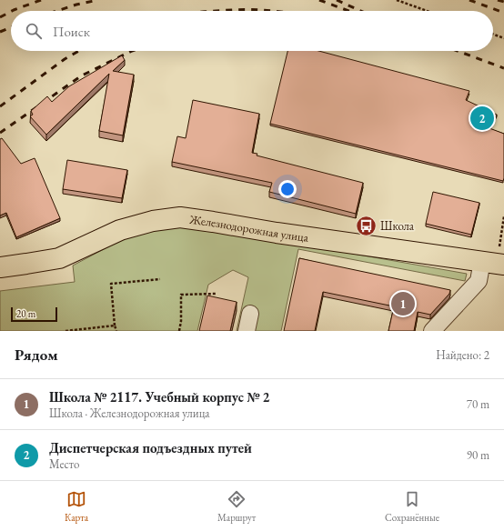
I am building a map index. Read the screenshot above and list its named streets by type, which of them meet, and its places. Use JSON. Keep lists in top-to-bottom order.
{
  "streets": {
    "main road": ["Железнодорожная улица"]
  },
  "places": {
    "bus stop": ["Школа"]
  },
  "scale_bar": "20 m",
  "page": {
    "search": "Поиск",
    "pins": ["2", "1"],
    "scale": "20 m",
    "heading": ["Рядом", "Найдено: 2"],
    "list": [
      {
        "mark": "1",
        "name": "Школа № 2117. Учебный корпус № 2",
        "note": "Школа · Железнодорожная улица",
        "value": "70 m"
      },
      {
        "mark": "2",
        "name": "Диспетчерская подъездных путей",
        "note": "Место",
        "value": "90 m"
      }
    ],
    "nav": ["Карта", "Маршрут", "Сохранённые"]
  }
}
